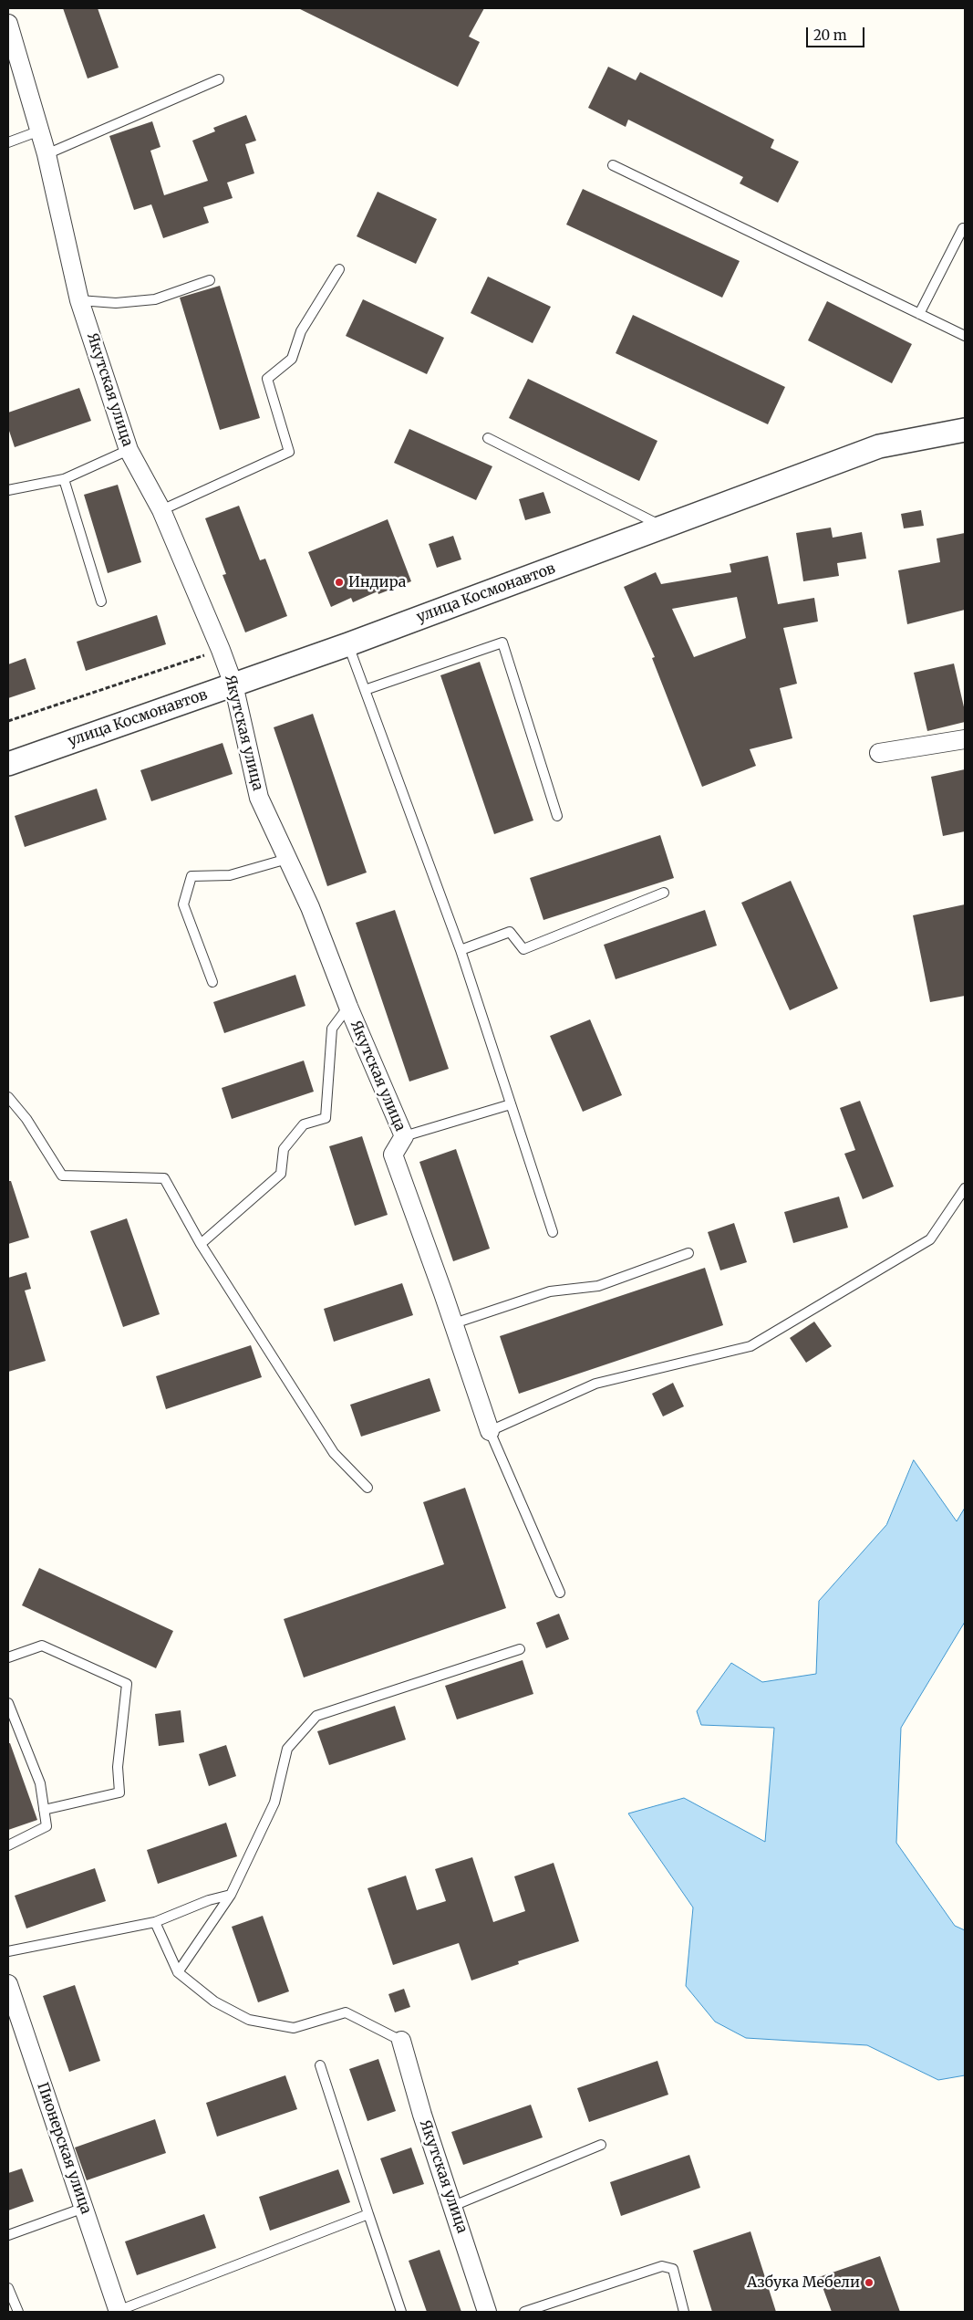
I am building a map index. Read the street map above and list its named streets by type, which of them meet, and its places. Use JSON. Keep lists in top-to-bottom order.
{
  "streets": {
    "street": ["Якутская улица", "улица Космонавтов", "Пионерская улица"]
  },
  "crossings": [
    ["Якутская улица", "улица Космонавтов"]
  ],
  "places": ["Индира", "Азбука Мебели"],
  "scale_bar": "20 m"
}
